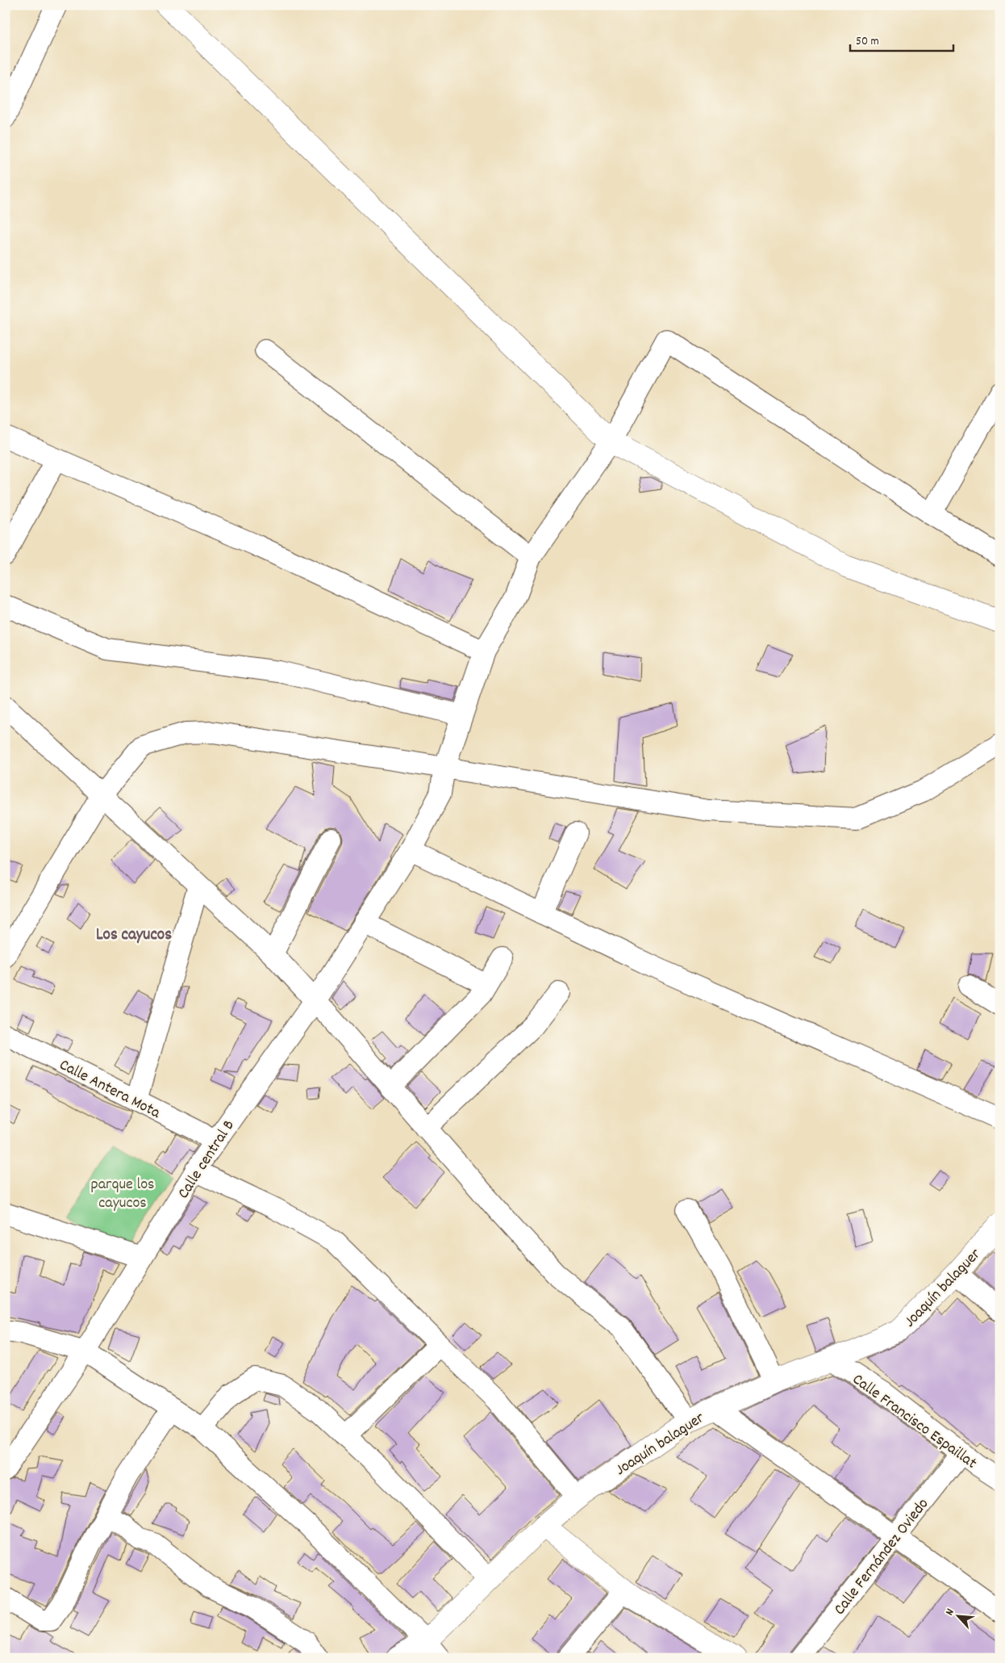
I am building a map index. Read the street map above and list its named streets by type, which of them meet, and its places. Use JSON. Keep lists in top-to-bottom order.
{
  "streets": {
    "main road": ["Joaquín balaguer"],
    "street": [
      "Calle Antera Mota",
      "Calle central B",
      "Calle Francisco Espaillat",
      "Calle Fernández Oviedo"
    ]
  },
  "crossings": [
    ["Calle Antera Mota", "Calle central B"],
    ["Joaquín balaguer", "Calle Francisco Espaillat"],
    ["Calle Francisco Espaillat", "Calle Fernández Oviedo"]
  ],
  "districts": ["Los cayucos"],
  "parks": ["parque los cayucos"],
  "scale_bar": "50 m",
  "north": "top left"
}
